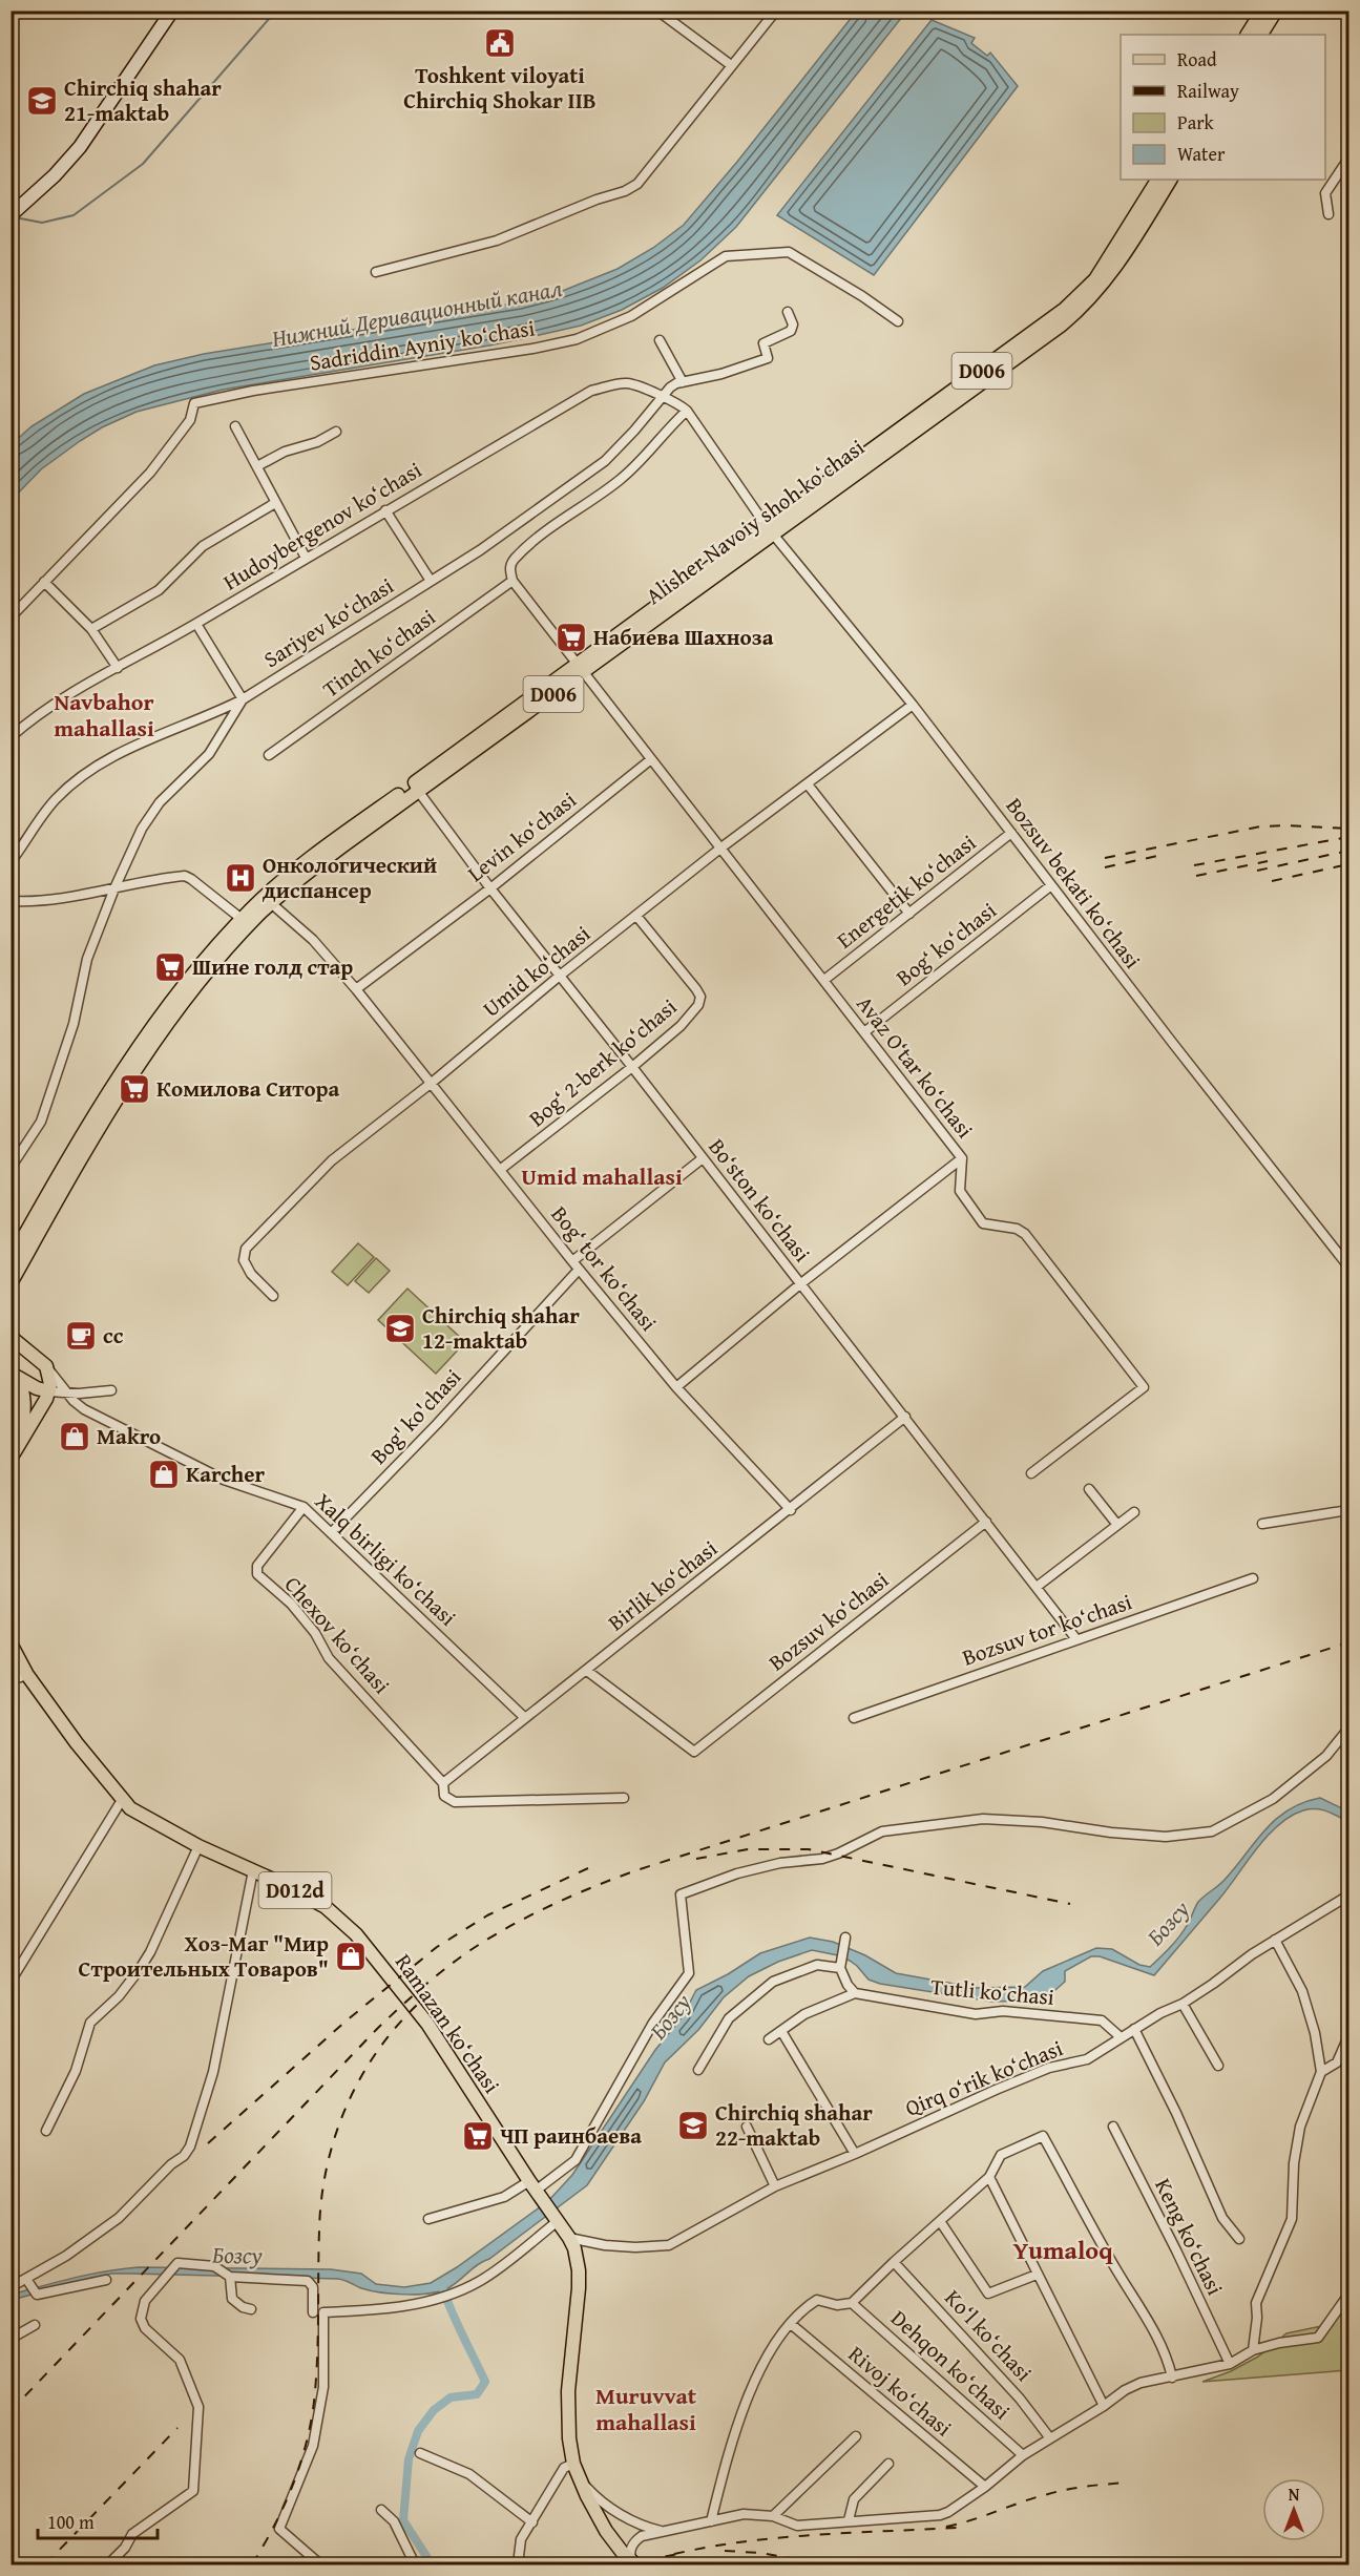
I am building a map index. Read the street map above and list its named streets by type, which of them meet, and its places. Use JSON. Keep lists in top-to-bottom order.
{
  "streets": {
    "main road": [
      "D006",
      "Alisher Navoiy shoh koʻchasi",
      "D012d",
      "Ramazan ko‘chasi"
    ],
    "street": [
      "Sadriddin Ayniy ko‘chasi",
      "Hudoybergenov ko‘chasi",
      "Sariyev ko‘chasi",
      "Tinch ko‘chasi",
      "Levin ko‘chasi",
      "Bozsuv bekati ko‘chasi",
      "Energetik ko‘chasi",
      "Bog‘ ko‘chasi",
      "Umid ko‘chasi",
      "Bog‘ 2-berk ko‘chasi",
      "Avaz O‘tar ko‘chasi",
      "Bo‘ston ko‘chasi",
      "Bog‘ tor ko‘chasi",
      "Bog' ko'chasi",
      "Xalq birligi ko‘chasi",
      "Birlik ko‘chasi",
      "Bozsuv ko‘chasi",
      "Bozsuv tor ko‘chasi",
      "Chexov ko‘chasi",
      "Tutli ko‘chasi",
      "Qirq o‘rik ko‘chasi",
      "Keng ko‘chasi",
      "Ko‘l ko‘chasi",
      "Dehqon ko‘chasi",
      "Rivoj ko‘chasi"
    ]
  },
  "crossings": [
    ["Alisher Navoiy shoh koʻchasi", "Bozsuv bekati ko‘chasi"],
    ["Alisher Navoiy shoh koʻchasi", "Avaz O‘tar ko‘chasi"],
    ["Alisher Navoiy shoh koʻchasi", "Bo‘ston ko‘chasi"],
    ["Alisher Navoiy shoh koʻchasi", "Bog‘ tor ko‘chasi"],
    ["Hudoybergenov ko‘chasi", "Sariyev ko‘chasi"],
    ["Levin ko‘chasi", "Avaz O‘tar ko‘chasi"],
    ["Levin ko‘chasi", "Bo‘ston ko‘chasi"],
    ["Levin ko‘chasi", "Bog‘ tor ko‘chasi"],
    ["Bozsuv bekati ko‘chasi", "Energetik ko‘chasi"],
    ["Bozsuv bekati ko‘chasi", "Bog‘ ko‘chasi"],
    ["Bozsuv bekati ko‘chasi", "Umid ko‘chasi"],
    ["Energetik ko‘chasi", "Avaz O‘tar ko‘chasi"],
    ["Bog‘ ko‘chasi", "Avaz O‘tar ko‘chasi"],
    ["Umid ko‘chasi", "Bog‘ 2-berk ko‘chasi"],
    ["Umid ko‘chasi", "Avaz O‘tar ko‘chasi"],
    ["Umid ko‘chasi", "Bo‘ston ko‘chasi"],
    ["Umid ko‘chasi", "Bog‘ tor ko‘chasi"],
    ["Bog‘ 2-berk ko‘chasi", "Bo‘ston ko‘chasi"],
    ["Bog‘ 2-berk ko‘chasi", "Bog‘ tor ko‘chasi"],
    ["Bo‘ston ko‘chasi", "Birlik ko‘chasi"],
    ["Bo‘ston ko‘chasi", "Bozsuv ko‘chasi"],
    ["Bo‘ston ko‘chasi", "Bozsuv tor ko‘chasi"],
    ["Bog‘ tor ko‘chasi", "Bog' ko'chasi"],
    ["Bog‘ tor ko‘chasi", "Birlik ko‘chasi"],
    ["Bog' ko'chasi", "Xalq birligi ko‘chasi"],
    ["Xalq birligi ko‘chasi", "Birlik ko‘chasi"],
    ["Xalq birligi ko‘chasi", "Chexov ko‘chasi"],
    ["Birlik ko‘chasi", "Bozsuv ko‘chasi"],
    ["Birlik ko‘chasi", "Chexov ko‘chasi"],
    ["Tutli ko‘chasi", "Qirq o‘rik ko‘chasi"],
    ["Ramazan ko‘chasi", "Qirq o‘rik ko‘chasi"]
  ],
  "districts": [
    "Navbahor mahallasi",
    "Umid mahallasi",
    "Yumaloq",
    "Muruvvat mahallasi"
  ],
  "water": ["Нижний Деривационный канал", "Бозсу"],
  "places": {
    "public building": ["Toshkent viloyati Chirchiq Shokar IIB"],
    "school or university": ["Chirchiq shahar 21-maktab", "Chirchiq shahar 12-maktab", "Chirchiq shahar 22-maktab"],
    "supermarket": [
      "Набиева Шахноза",
      "Шине голд стар",
      "Комилова Ситора",
      "ЧП раинбаева"
    ],
    "hospital": ["Онкологический диспансер"],
    "cafe": ["cc"],
    "shop": ["Makro", "Karcher", "Хоз-Маг \"Мир Строительных Товаров\""]
  },
  "legend": [
    "Road",
    "Railway",
    "Park",
    "Water"
  ],
  "scale_bar": "100 m",
  "north": "top"
}
